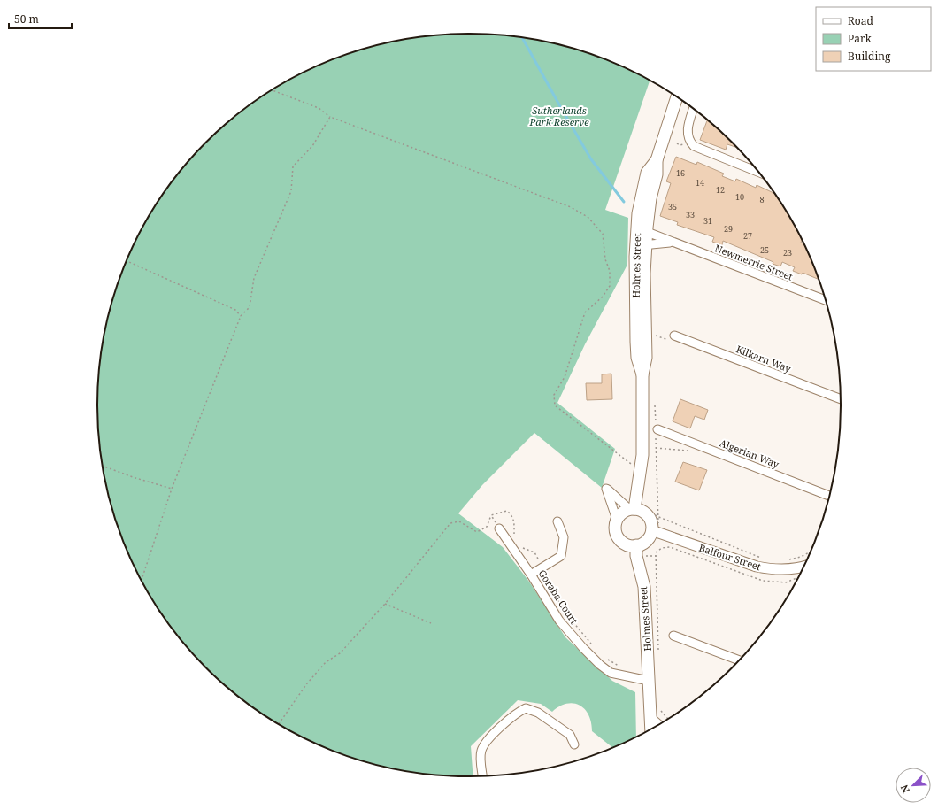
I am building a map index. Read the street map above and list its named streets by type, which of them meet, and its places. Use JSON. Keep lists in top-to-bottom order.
{
  "streets": {
    "main road": ["Holmes Street"],
    "street": [
      "Newmerrie Street",
      "Kilkarn Way",
      "Algerian Way",
      "Balfour Street",
      "Goraba Court"
    ]
  },
  "crossings": [
    ["Newmerrie Street", "Holmes Street"],
    ["Holmes Street", "Balfour Street"],
    ["Holmes Street", "Goraba Court"]
  ],
  "parks": ["Sutherlands Park Reserve"],
  "house_numbers": [
    "16",
    "14",
    "12",
    "10",
    "8",
    "35",
    "33",
    "31",
    "29",
    "27",
    "25",
    "23"
  ],
  "legend": ["Road", "Park", "Building"],
  "scale_bar": "50 m",
  "north": "bottom left"
}
